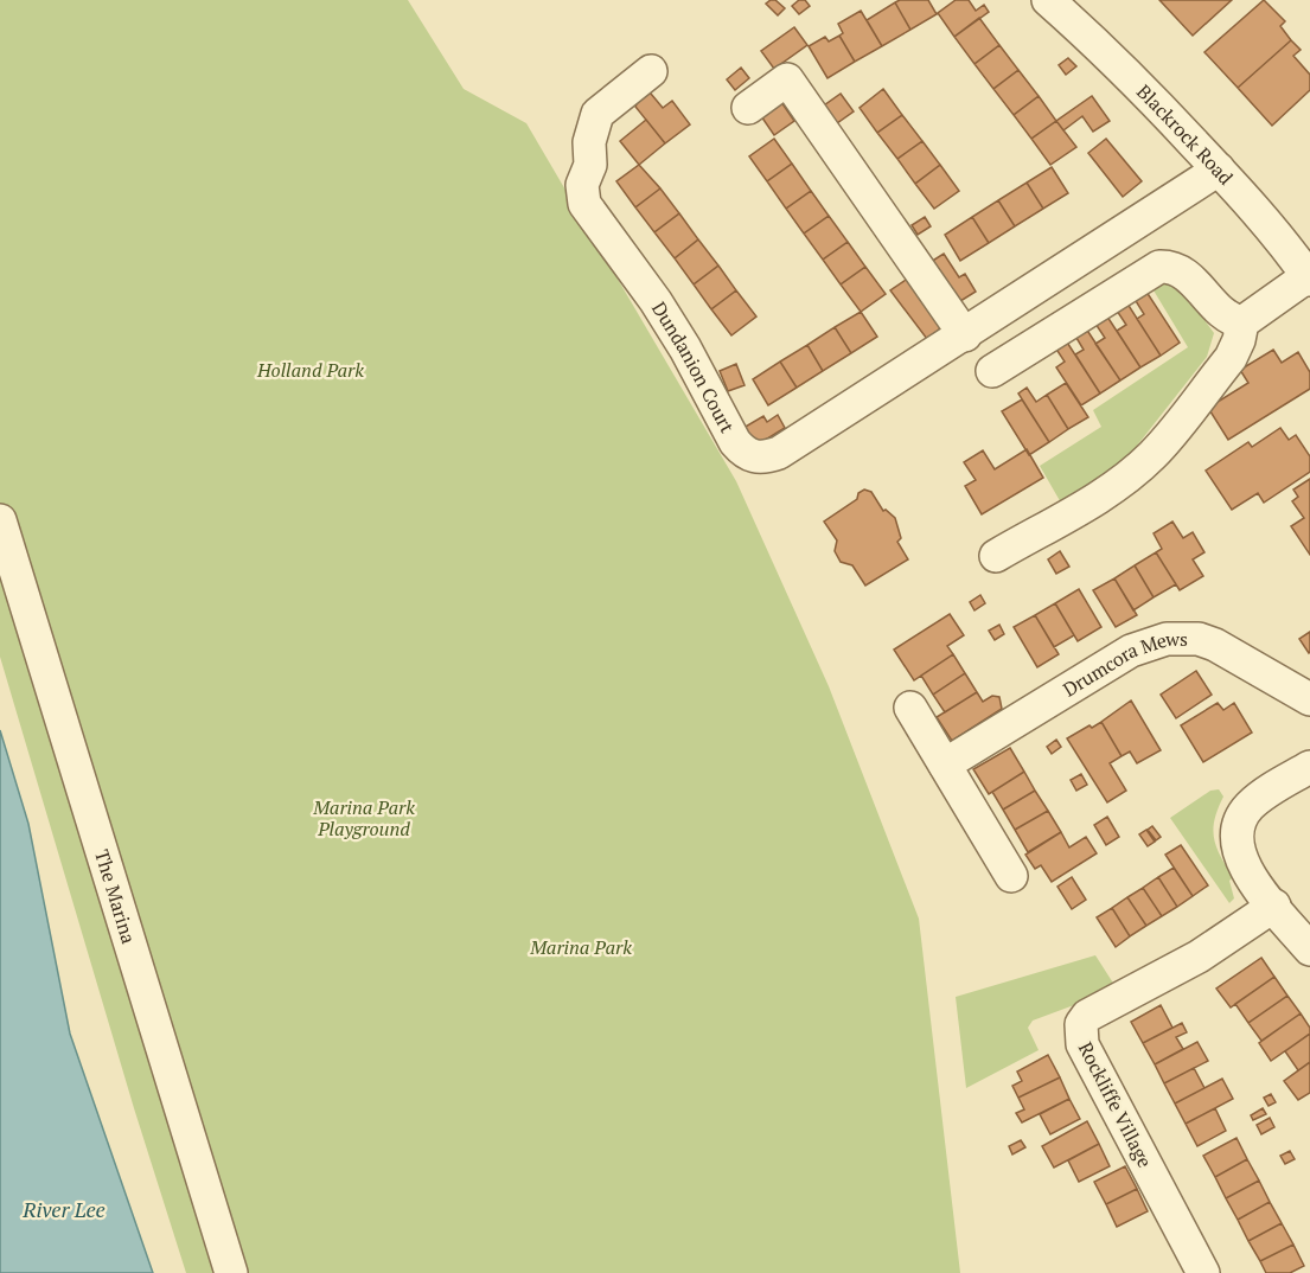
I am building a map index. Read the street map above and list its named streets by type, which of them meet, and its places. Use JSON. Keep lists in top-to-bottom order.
{
  "streets": {
    "street": [
      "Blackrock Road",
      "Dundanion Court",
      "Drumcora Mews",
      "The Marina",
      "Rockliffe Village"
    ]
  },
  "crossings": [
    ["Blackrock Road", "Dundanion Court"]
  ],
  "water": ["River Lee"],
  "parks": ["Holland Park", "Marina Park Playground", "Marina Park"]
}
